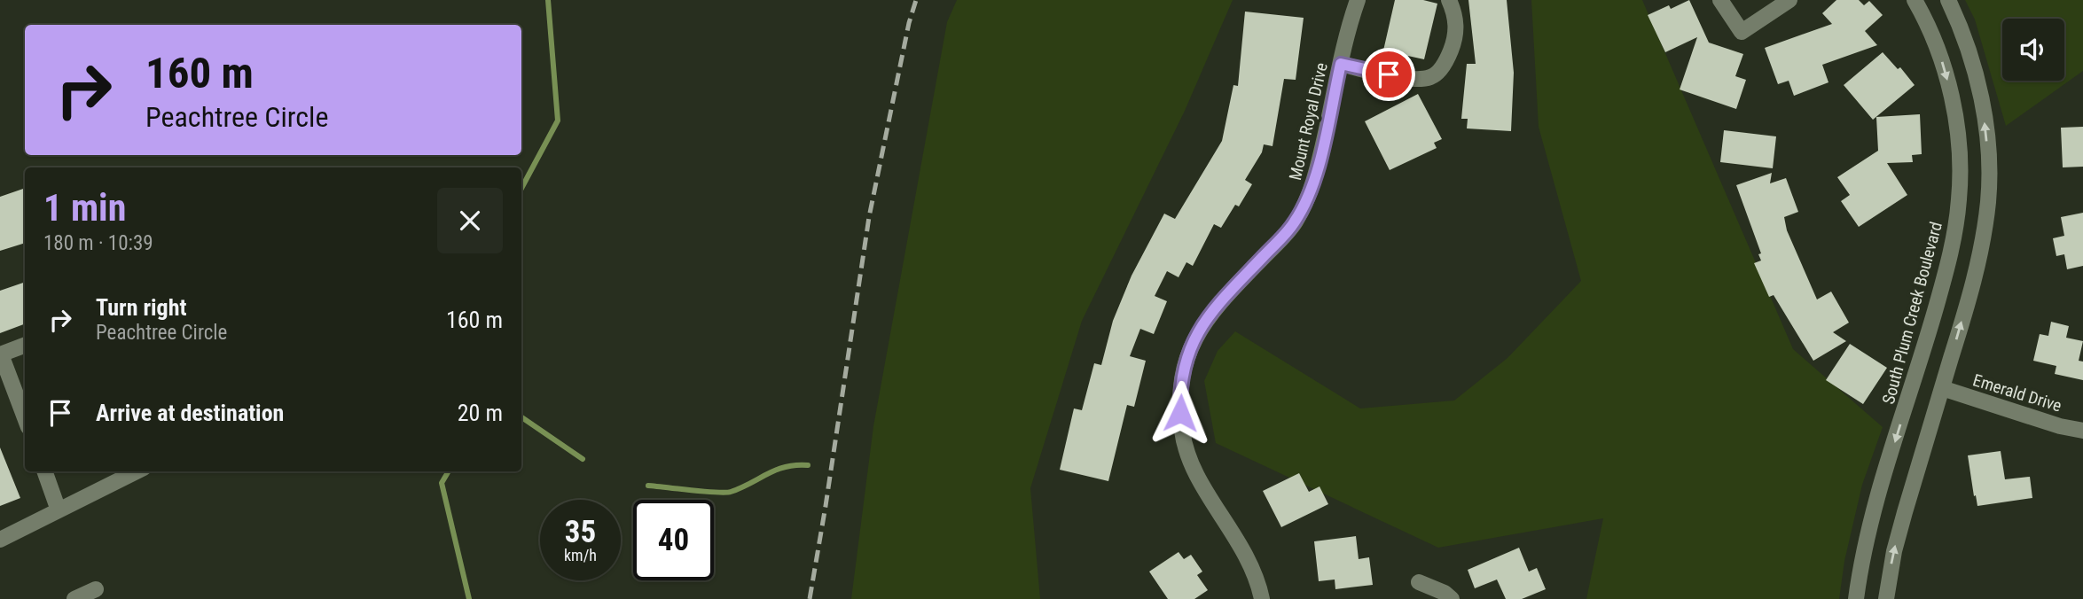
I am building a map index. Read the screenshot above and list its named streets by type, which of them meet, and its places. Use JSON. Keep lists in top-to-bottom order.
{
  "streets": {
    "street": ["Mount Royal Drive", "South Plum Creek Boulevard", "Emerald Drive"]
  },
  "page": {
    "turn": ["160 m", "Peachtree Circle"],
    "heading": ["1 min", "180 m · 10:39"],
    "list": [
      {
        "name": "Turn right",
        "note": "Peachtree Circle",
        "value": "160 m"
      },
      {
        "name": "Arrive at destination",
        "value": "20 m"
      }
    ],
    "speed": "35 km/h",
    "limit": "40"
  }
}
